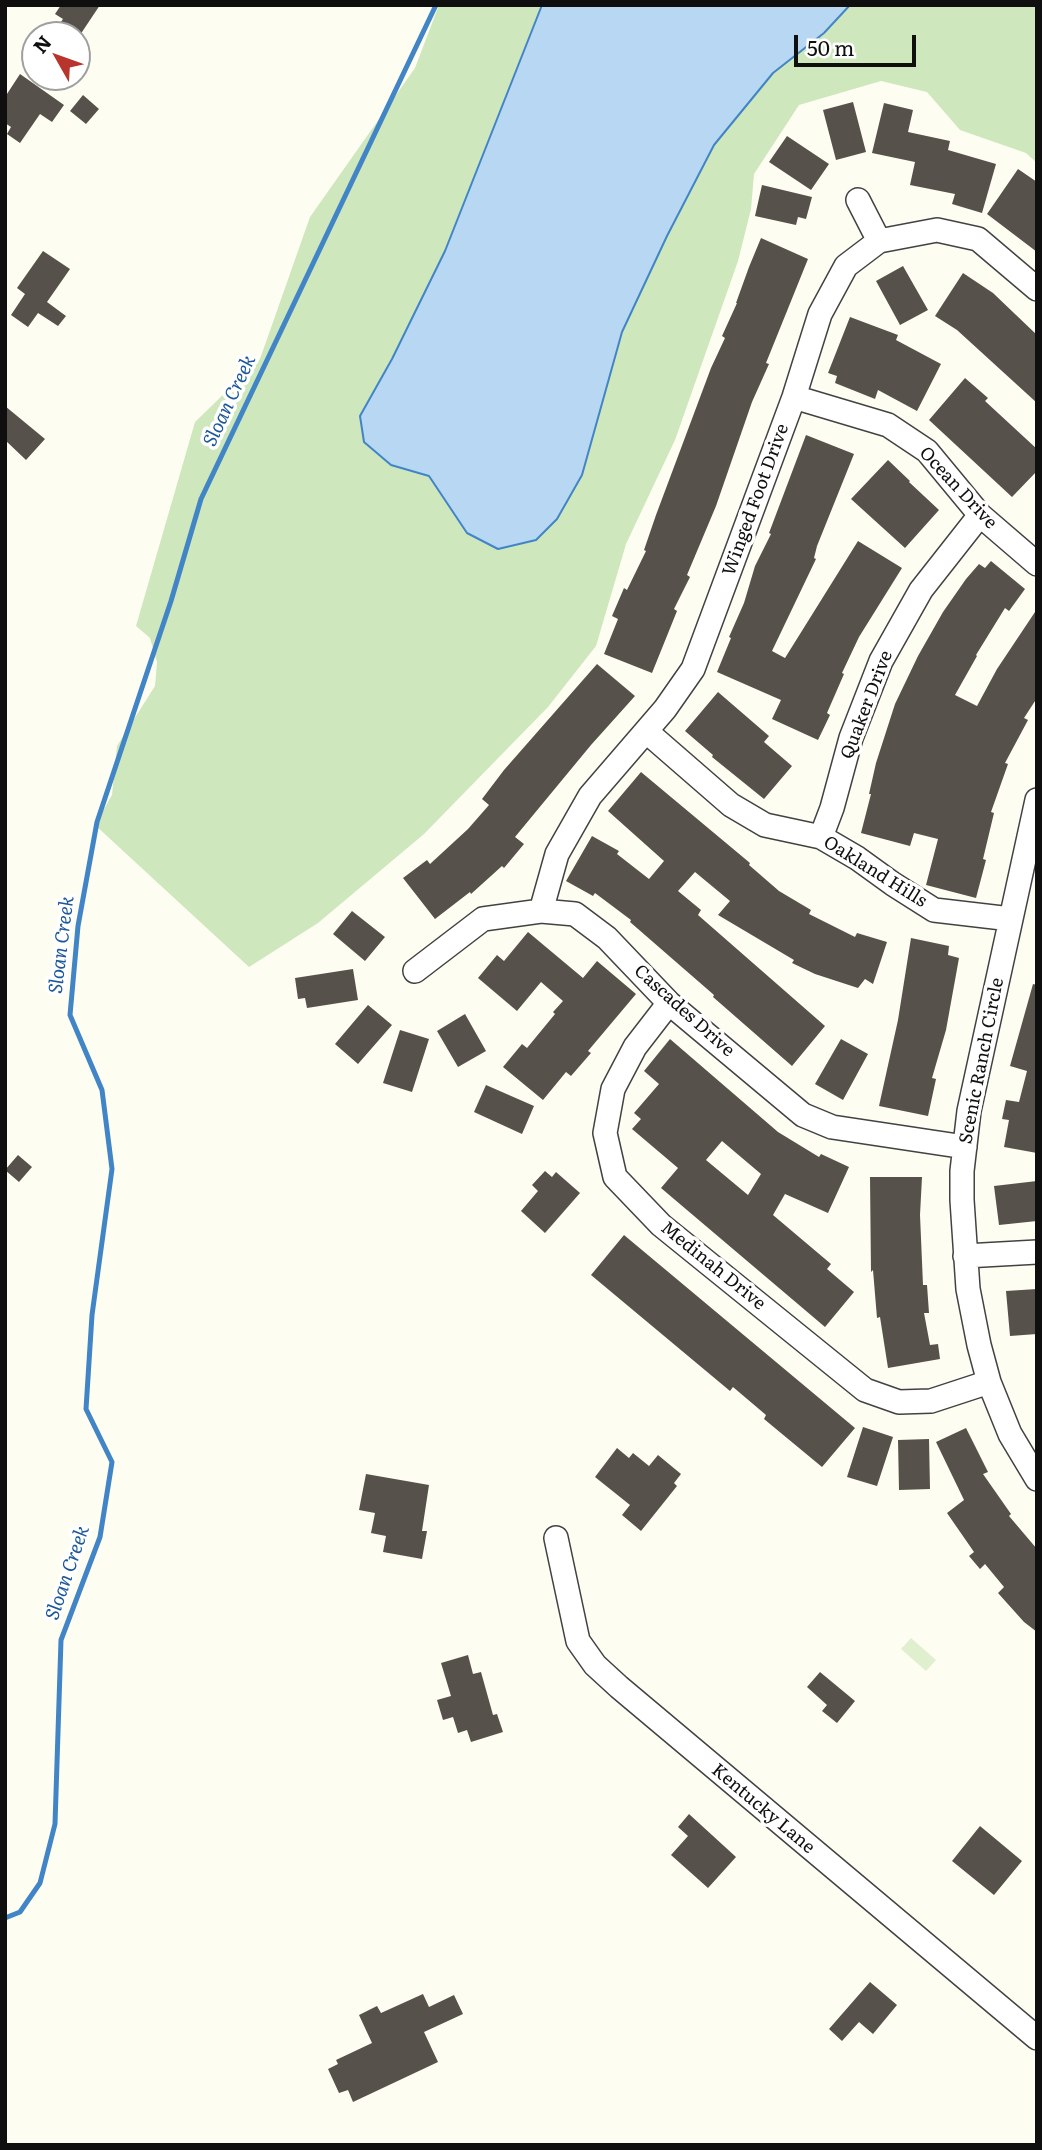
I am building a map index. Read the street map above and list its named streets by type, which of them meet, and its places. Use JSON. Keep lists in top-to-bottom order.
{
  "streets": {
    "street": [
      "Ocean Drive",
      "Winged Foot Drive",
      "Quaker Drive",
      "Oakland Hills",
      "Cascades Drive",
      "Scenic Ranch Circle",
      "Medinah Drive",
      "Kentucky Lane"
    ]
  },
  "crossings": [
    ["Ocean Drive", "Winged Foot Drive"],
    ["Ocean Drive", "Quaker Drive"],
    ["Winged Foot Drive", "Oakland Hills"],
    ["Winged Foot Drive", "Cascades Drive"],
    ["Quaker Drive", "Oakland Hills"],
    ["Oakland Hills", "Scenic Ranch Circle"],
    ["Cascades Drive", "Scenic Ranch Circle"],
    ["Cascades Drive", "Medinah Drive"],
    ["Scenic Ranch Circle", "Medinah Drive"]
  ],
  "water": ["Sloan Creek"],
  "scale_bar": "50 m",
  "north": "top left"
}
